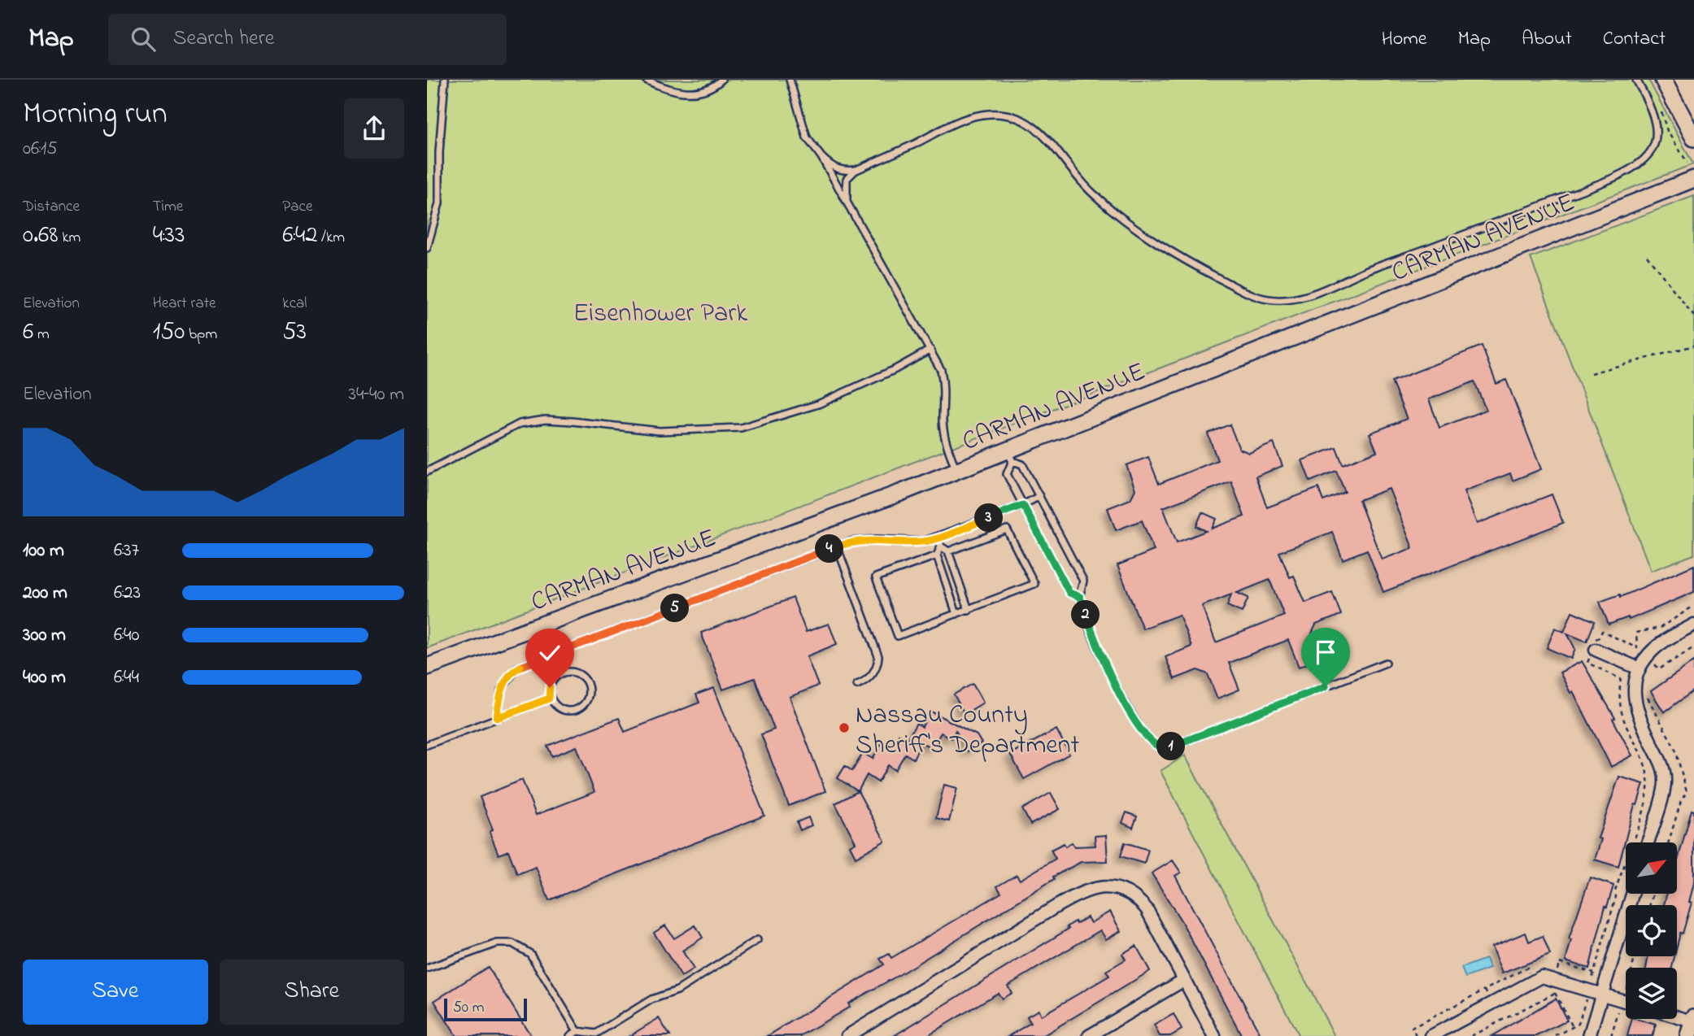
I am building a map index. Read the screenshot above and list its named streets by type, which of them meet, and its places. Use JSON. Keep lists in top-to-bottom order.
{
  "streets": {
    "main road": ["CARMAN AVENUE"]
  },
  "parks": ["Eisenhower Park"],
  "places": ["Nassau County Sheriff's Department"],
  "scale_bar": "50 m",
  "north": "top right",
  "page": {
    "header": "Map",
    "search": "Search here",
    "nav": [
      "Home",
      "Map",
      "About",
      "Contact"
    ],
    "heading": ["Morning run", "06:15"],
    "stats": [
      ["Distance", "0.68 km"],
      ["Time", "4:33"],
      ["Pace", "6:42 /km"],
      ["Elevation", "6 m"],
      ["Heart rate", "150 bpm"],
      ["kcal", "53"]
    ],
    "chart": ["Elevation", "34–40 m"],
    "pins": [
      "3",
      "4",
      "5",
      "2",
      "1"
    ],
    "list": [
      {
        "name": "100 m",
        "note": "6:37"
      },
      {
        "name": "200 m",
        "note": "6:23"
      },
      {
        "name": "300 m",
        "note": "6:40"
      },
      {
        "name": "400 m",
        "note": "6:44"
      }
    ],
    "buttons": ["Save", "Share"],
    "scale": "50 m"
  }
}
